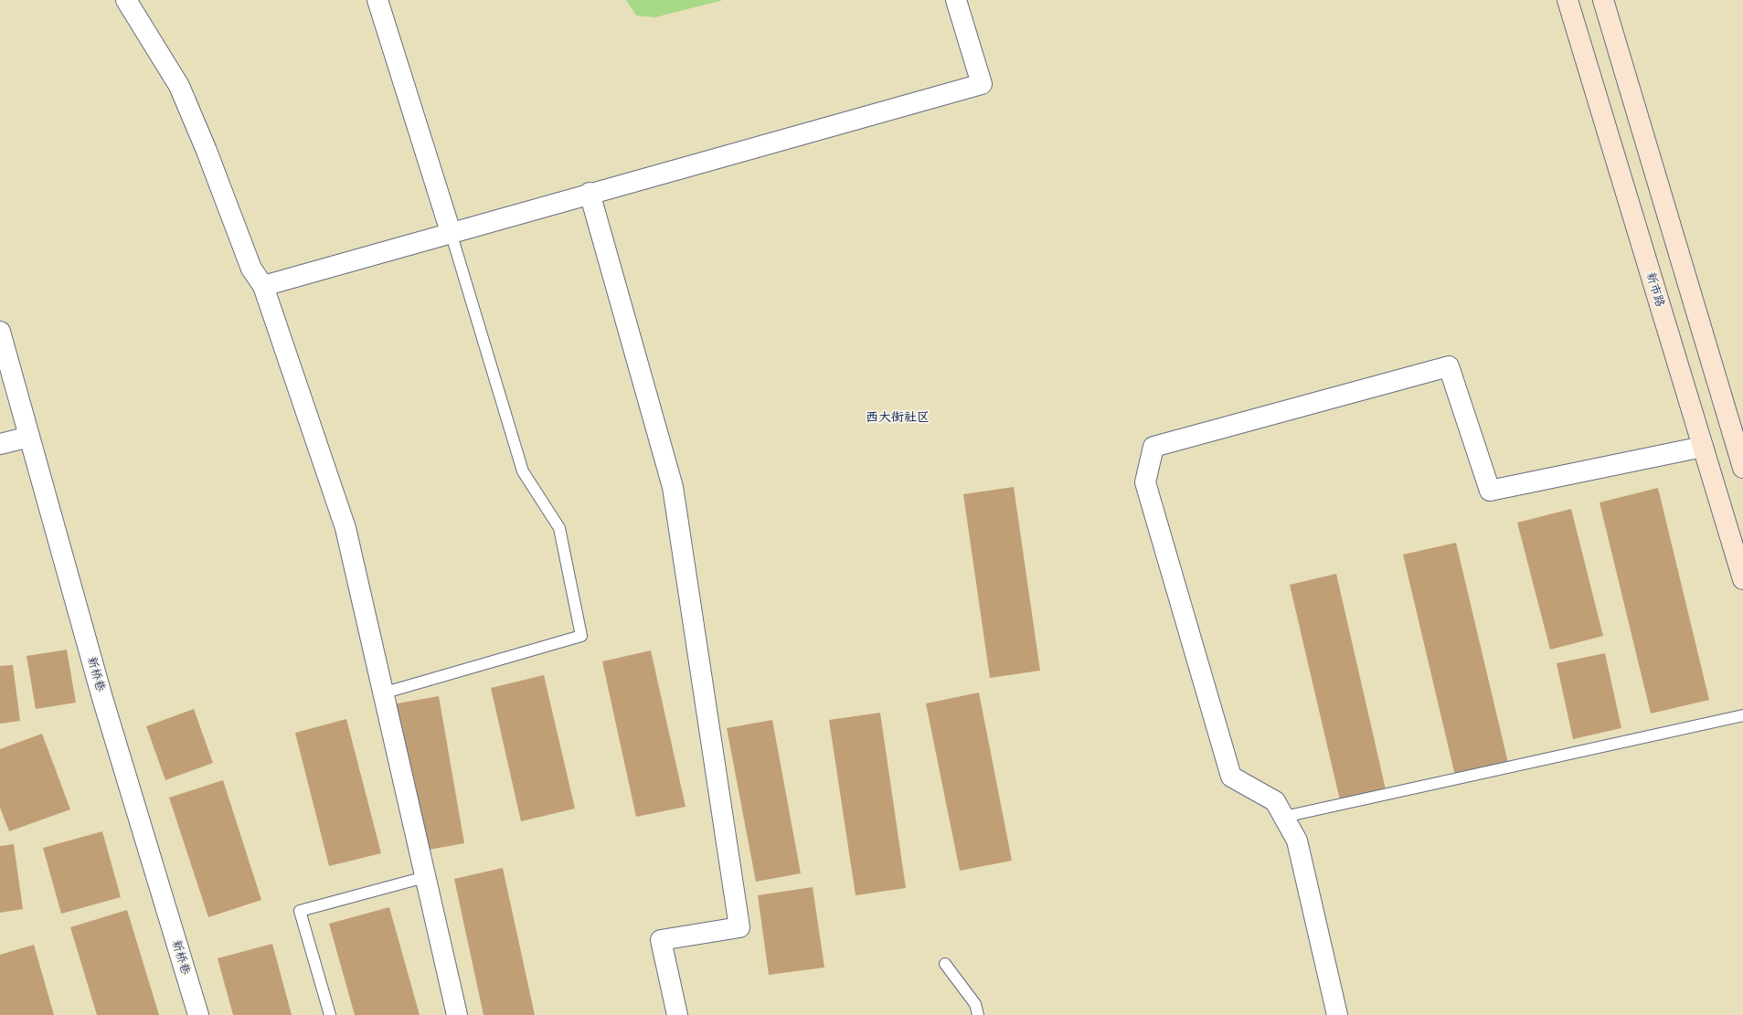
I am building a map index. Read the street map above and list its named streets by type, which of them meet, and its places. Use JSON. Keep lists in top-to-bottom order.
{
  "streets": {
    "main road": ["新市路"],
    "street": ["新桥巷"]
  },
  "districts": ["西大街社区"]
}
